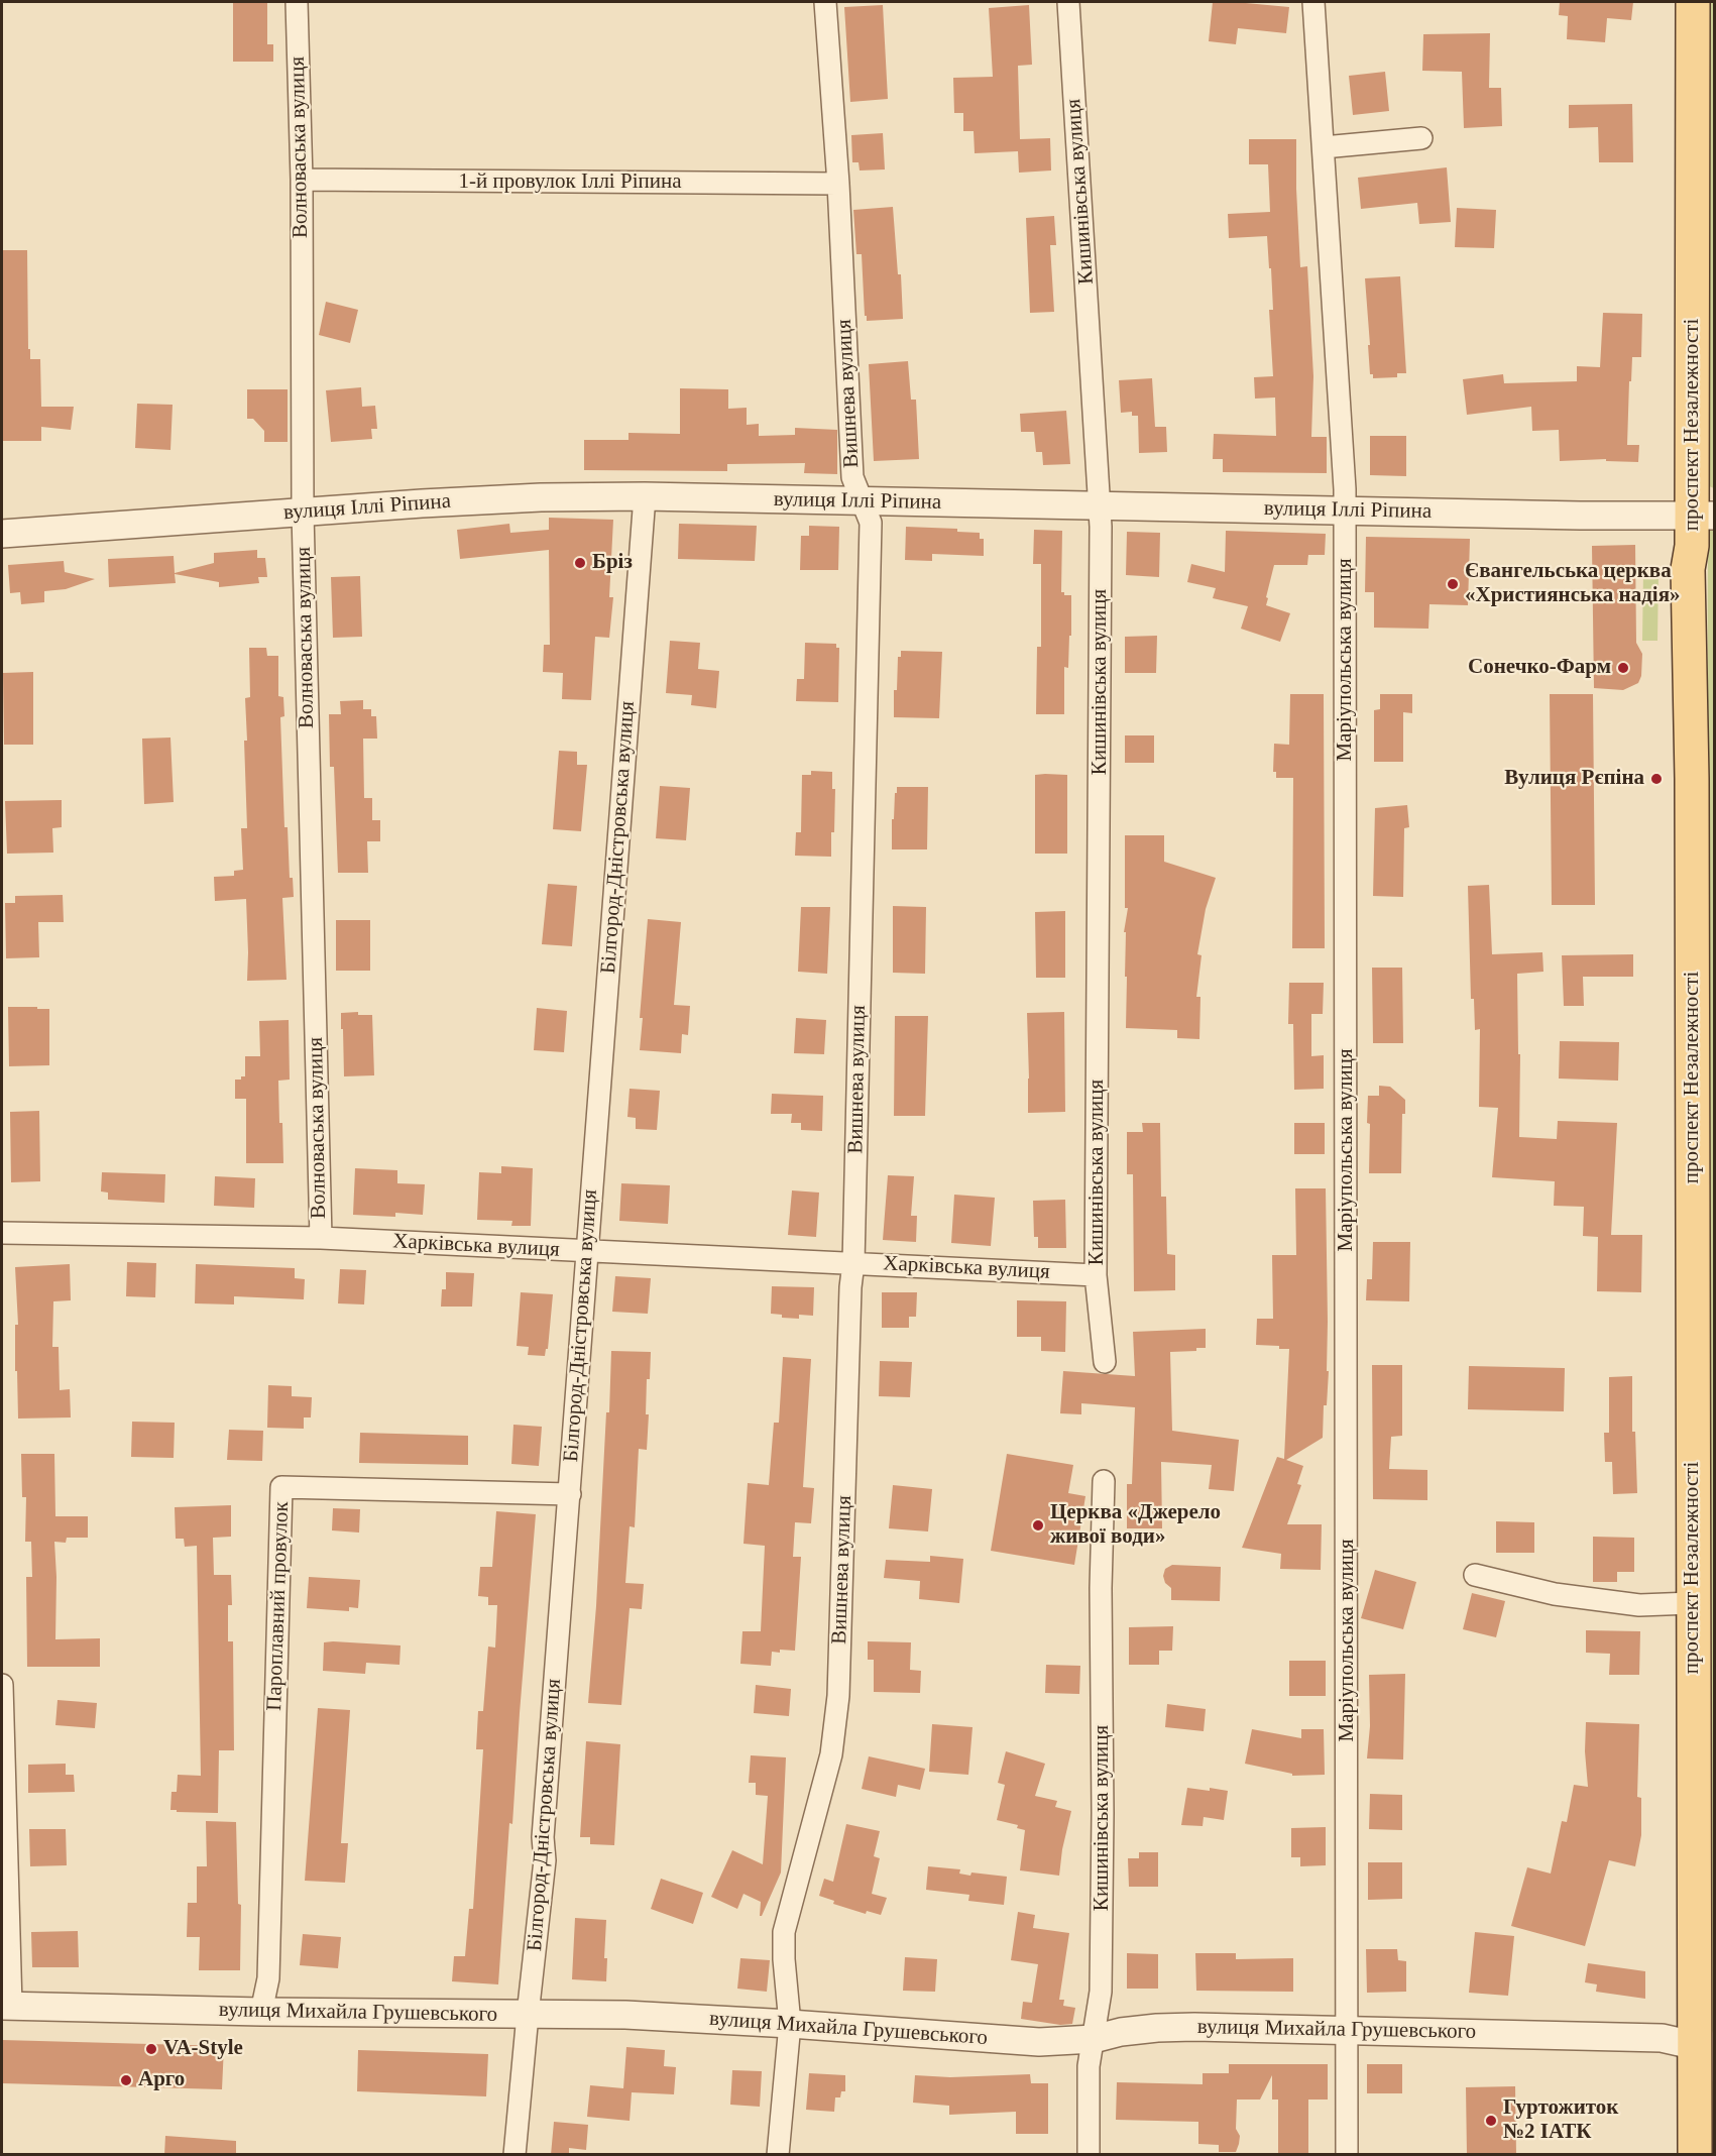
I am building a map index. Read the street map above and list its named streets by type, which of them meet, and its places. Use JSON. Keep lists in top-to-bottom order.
{
  "streets": {
    "main road": ["проспект Незалежності"],
    "street": [
      "Волноваська вулиця",
      "1-й провулок Іллі Ріпина",
      "Кишинівська вулиця",
      "Вишнева вулиця",
      "вулиця Іллі Ріпина",
      "Маріупольська вулиця",
      "Білгород-Дністровська вулиця",
      "Харківська вулиця",
      "Пароплавний провулок",
      "вулиця Михайла Грушевського"
    ]
  },
  "crossings": [
    ["Волноваська вулиця", "1-й провулок Іллі Ріпина"],
    ["Волноваська вулиця", "вулиця Іллі Ріпина"],
    ["Волноваська вулиця", "Харківська вулиця"],
    ["1-й провулок Іллі Ріпина", "Вишнева вулиця"],
    ["Кишинівська вулиця", "вулиця Іллі Ріпина"],
    ["Кишинівська вулиця", "Харківська вулиця"],
    ["Кишинівська вулиця", "вулиця Михайла Грушевського"],
    ["Вишнева вулиця", "вулиця Іллі Ріпина"],
    ["Вишнева вулиця", "Харківська вулиця"],
    ["Вишнева вулиця", "вулиця Михайла Грушевського"],
    ["проспект Незалежності", "вулиця Іллі Ріпина"],
    ["проспект Незалежності", "вулиця Михайла Грушевського"],
    ["вулиця Іллі Ріпина", "Маріупольська вулиця"],
    ["вулиця Іллі Ріпина", "Білгород-Дністровська вулиця"],
    ["Маріупольська вулиця", "вулиця Михайла Грушевського"],
    ["Білгород-Дністровська вулиця", "Харківська вулиця"],
    ["Білгород-Дністровська вулиця", "Пароплавний провулок"],
    ["Білгород-Дністровська вулиця", "вулиця Михайла Грушевського"],
    ["Пароплавний провулок", "вулиця Михайла Грушевського"]
  ],
  "places": [
    "Бріз",
    "Євангельська церква «Християнська надія»",
    "Сонечко-Фарм",
    "Вулиця Рєпіна",
    "Церква «Джерело живої води»",
    "VA-Style",
    "Арго",
    "Гуртожиток №2 ІАТК"
  ]
}
